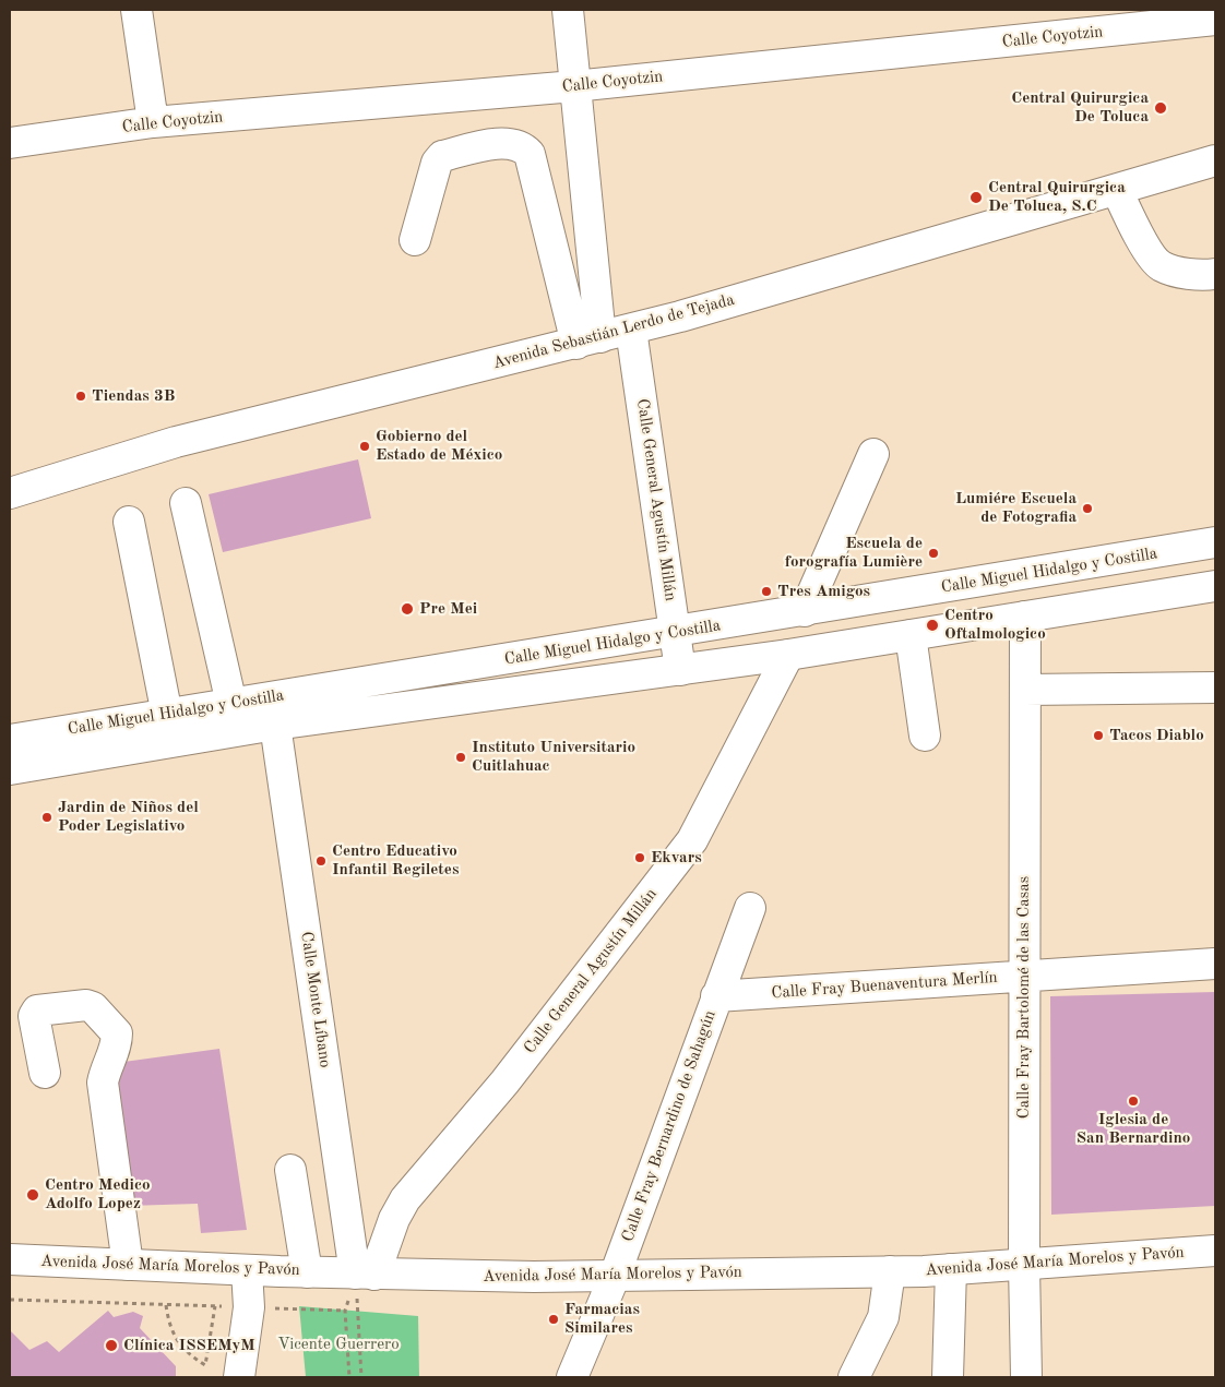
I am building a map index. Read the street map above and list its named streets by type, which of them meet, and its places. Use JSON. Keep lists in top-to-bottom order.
{
  "streets": {
    "street": [
      "Calle Coyotzin",
      "Avenida Sebastián Lerdo de Tejada",
      "Calle General Agustín Millán",
      "Calle Miguel Hidalgo y Costilla",
      "Calle Fray Buenaventura Merlín",
      "Calle Fray Bartolomé de las Casas",
      "Calle Monte Líbano",
      "Calle Fray Bernardino de Sahagún",
      "Avenida José María Morelos y Pavón"
    ]
  },
  "crossings": [
    ["Avenida Sebastián Lerdo de Tejada", "Calle General Agustín Millán"],
    ["Calle General Agustín Millán", "Calle Miguel Hidalgo y Costilla"],
    ["Calle General Agustín Millán", "Calle Monte Líbano"],
    ["Calle General Agustín Millán", "Avenida José María Morelos y Pavón"],
    ["Calle Miguel Hidalgo y Costilla", "Calle Fray Bartolomé de las Casas"],
    ["Calle Miguel Hidalgo y Costilla", "Calle Monte Líbano"],
    ["Calle Fray Buenaventura Merlín", "Calle Fray Bartolomé de las Casas"],
    ["Calle Fray Buenaventura Merlín", "Calle Fray Bernardino de Sahagún"],
    ["Calle Fray Bartolomé de las Casas", "Avenida José María Morelos y Pavón"],
    ["Calle Monte Líbano", "Avenida José María Morelos y Pavón"],
    ["Calle Fray Bernardino de Sahagún", "Avenida José María Morelos y Pavón"]
  ],
  "parks": ["Vicente Guerrero"],
  "places": [
    "Central Quirurgica De Toluca",
    "Central Quirurgica De Toluca, S.C",
    "Tiendas 3B",
    "Gobierno del Estado de México",
    "Lumiére Escuela de Fotografia",
    "Escuela de forografía Lumière",
    "Tres Amigos",
    "Pre Mei",
    "Centro Oftalmologico",
    "Tacos Diablo",
    "Instituto Universitario Cuitlahuac",
    "Jardin de Niños del Poder Legislativo",
    "Ekvars",
    "Centro Educativo Infantil Regiletes",
    "Iglesia de San Bernardino",
    "Centro Medico Adolfo Lopez",
    "Farmacias Similares",
    "Clínica ISSEMyM"
  ]
}
